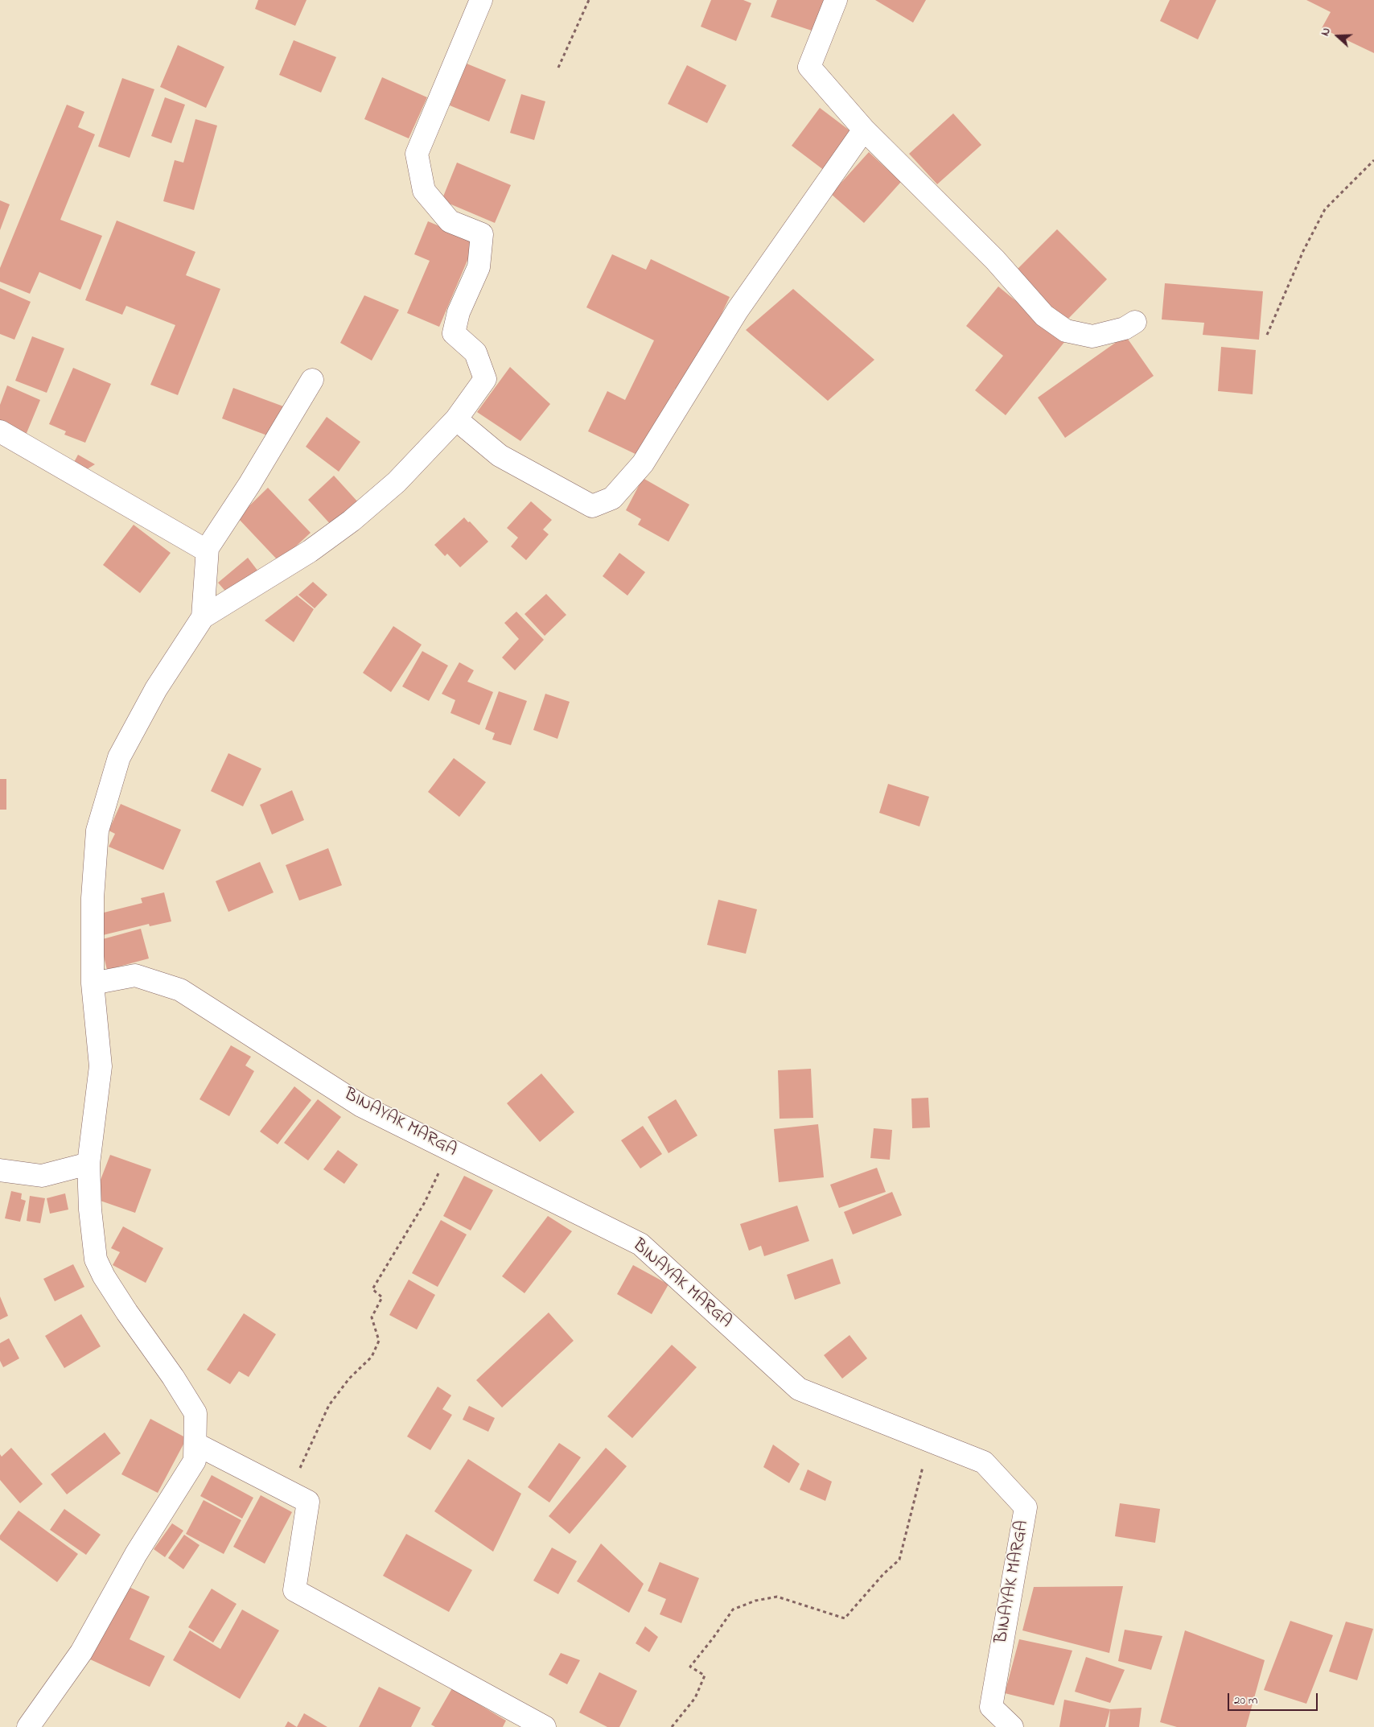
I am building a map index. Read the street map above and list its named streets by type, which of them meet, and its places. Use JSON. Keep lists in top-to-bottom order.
{
  "streets": {
    "street": ["BINAYAK MARGA"]
  },
  "scale_bar": "20 m",
  "north": "left"
}
